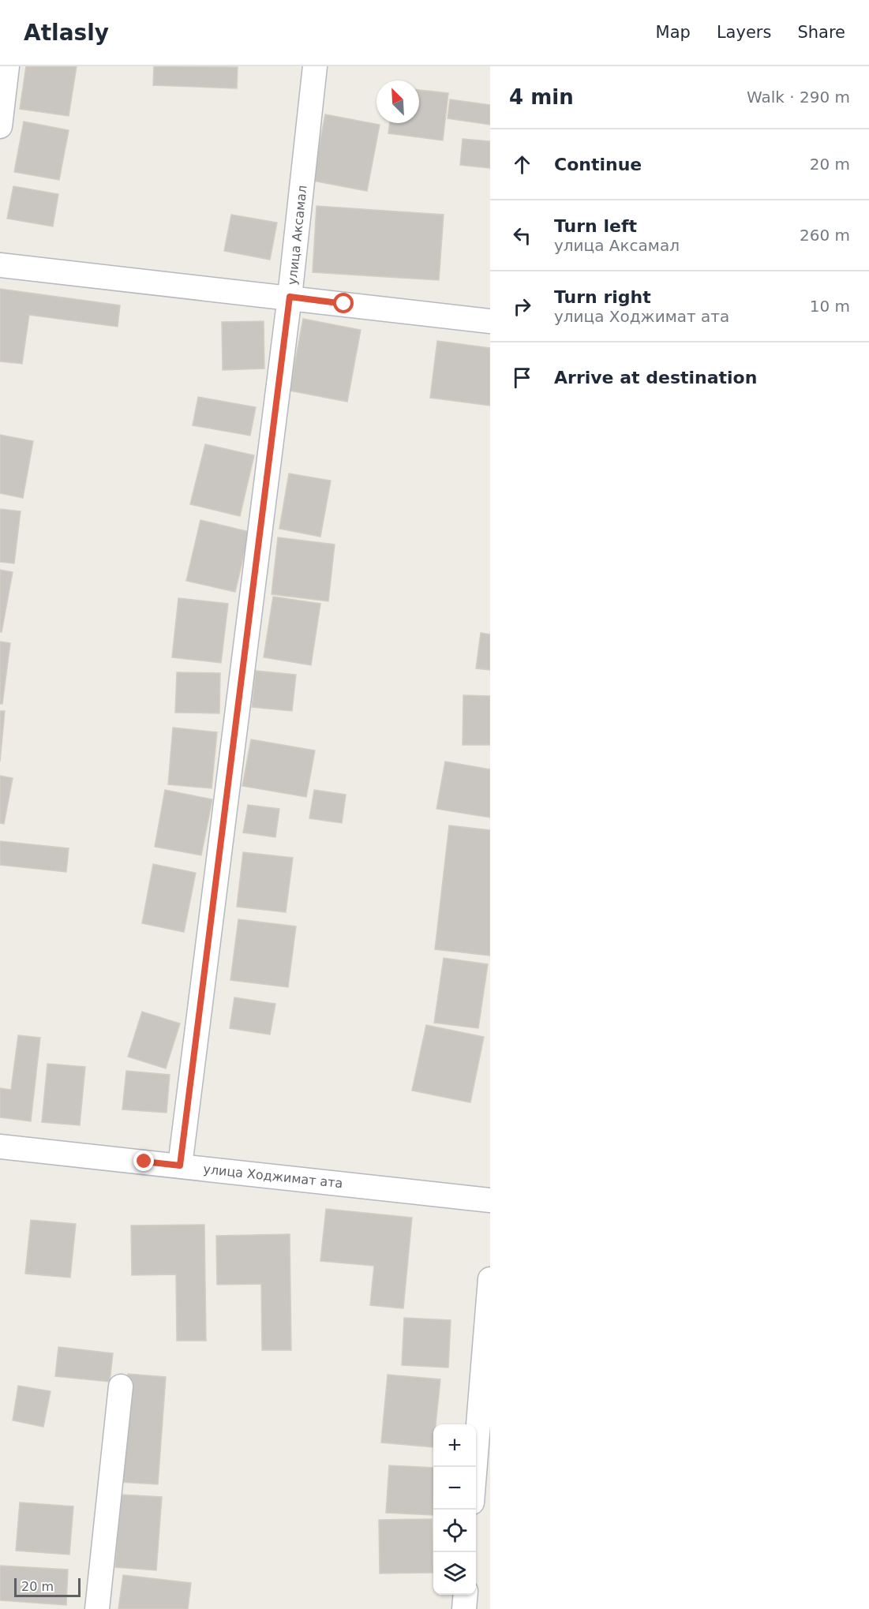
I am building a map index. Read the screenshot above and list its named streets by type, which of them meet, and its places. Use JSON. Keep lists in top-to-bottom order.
{
  "streets": {
    "street": ["улица Аксамал", "улица Ходжимат ата"]
  },
  "crossings": [
    ["улица Аксамал", "улица Ходжимат ата"]
  ],
  "scale_bar": "20 m",
  "north": "top left",
  "page": {
    "header": "Atlasly",
    "nav": ["Map", "Layers", "Share"],
    "heading": ["4 min", "Walk · 290 m"],
    "list": [
      ["Continue", "20 m"],
      ["Turn left", "улица Аксамал", "260 m"],
      ["Turn right", "улица Ходжимат ата", "10 m"],
      "Arrive at destination"
    ],
    "map_buttons": ["+", "−"],
    "scale": "20 m"
  }
}
